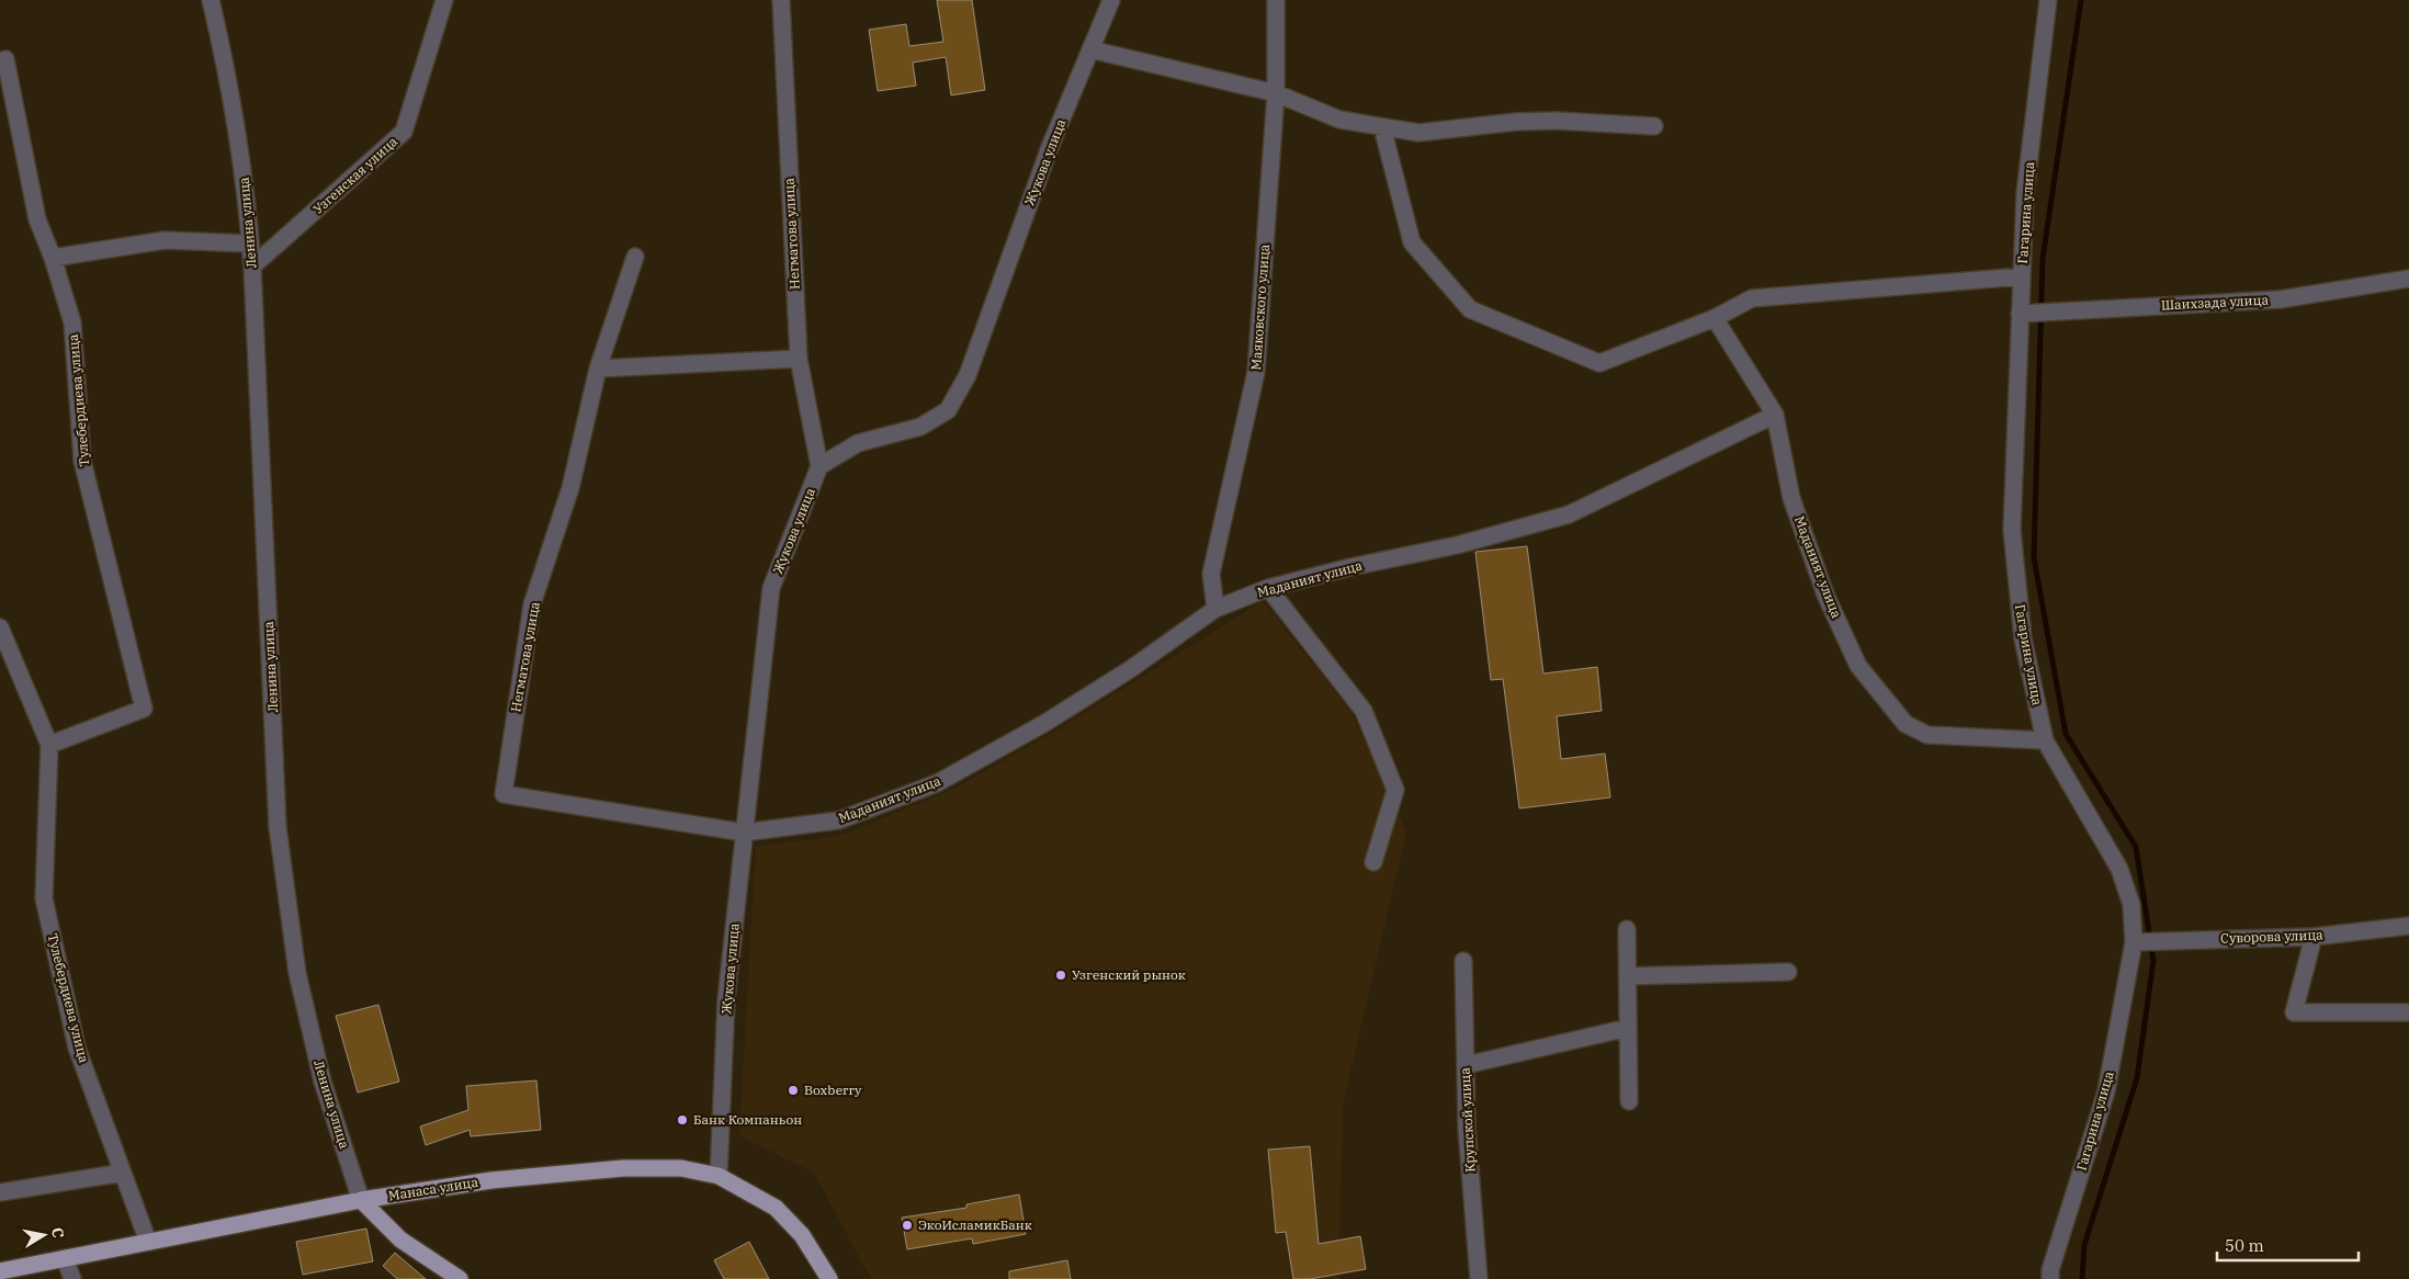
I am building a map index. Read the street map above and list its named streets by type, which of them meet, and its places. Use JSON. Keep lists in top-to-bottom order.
{
  "streets": {
    "main road": ["Ленина улица", "Манаса улица"],
    "street": [
      "Жукова улица",
      "Узгенская улица",
      "Гагарина улица",
      "Негматова улица",
      "Шаихзада улица",
      "Маяковского улица",
      "Тулебердиева улица",
      "Маданият улица",
      "Суворова улица",
      "Крупской улица"
    ]
  },
  "crossings": [
    ["Жукова улица", "Негматова улица"],
    ["Жукова улица", "Маданият улица"],
    ["Жукова улица", "Манаса улица"],
    ["Узгенская улица", "Ленина улица"],
    ["Гагарина улица", "Шаихзада улица"],
    ["Гагарина улица", "Маданият улица"],
    ["Гагарина улица", "Суворова улица"],
    ["Ленина улица", "Манаса улица"],
    ["Негматова улица", "Маданият улица"],
    ["Маяковского улица", "Маданият улица"],
    ["Тулебердиева улица", "Манаса улица"]
  ],
  "places": [
    "Узгенский рынок",
    "Boxberry",
    "Банк Компаньон",
    "ЭкоИсламикБанк"
  ],
  "scale_bar": "50 m",
  "north": "right"
}
